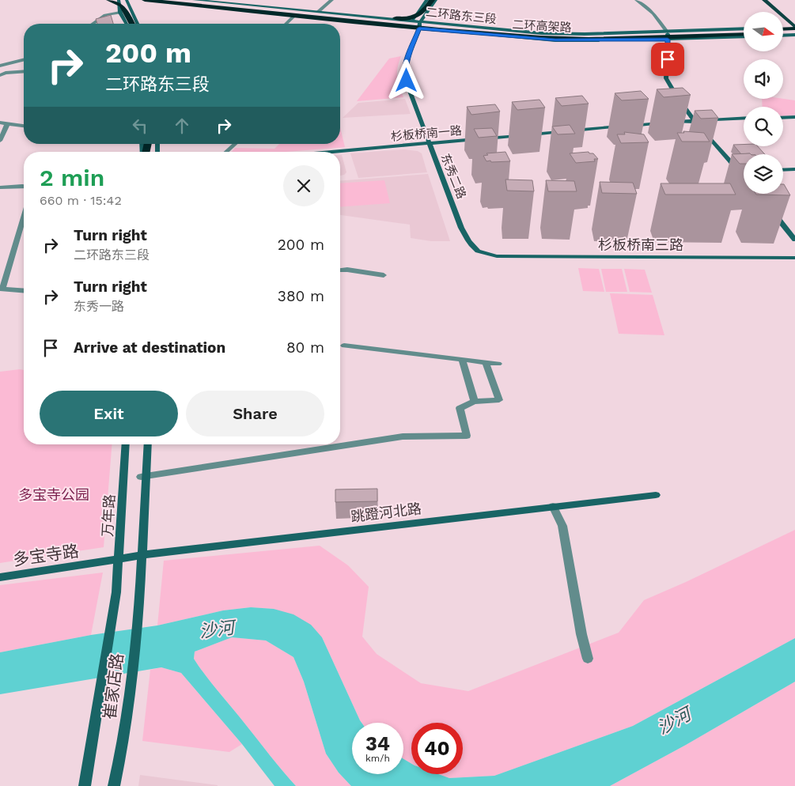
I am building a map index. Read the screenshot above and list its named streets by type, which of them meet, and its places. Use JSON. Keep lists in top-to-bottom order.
{
  "streets": {
    "highway": ["二环高架路"],
    "street": [
      "二环路东三段",
      "杉板桥南一路",
      "东秀二路",
      "杉板桥南三路",
      "跳蹬河北路",
      "万年路",
      "多宝寺路",
      "崔家店路"
    ]
  },
  "crossings": [
    ["二环路东三段", "二环高架路"],
    ["二环路东三段", "东秀二路"],
    ["二环高架路", "东秀二路"],
    ["杉板桥南一路", "东秀二路"],
    ["东秀二路", "杉板桥南三路"],
    ["跳蹬河北路", "万年路"],
    ["跳蹬河北路", "多宝寺路"],
    ["跳蹬河北路", "崔家店路"],
    ["万年路", "多宝寺路"],
    ["万年路", "崔家店路"]
  ],
  "water": ["沙河"],
  "parks": ["多宝寺公园"],
  "north": "right",
  "page": {
    "turn": ["200 m", "二环路东三段"],
    "heading": ["2 min", "660 m · 15:42"],
    "list": [
      {
        "name": "Turn right",
        "note": "二环路东三段",
        "value": "200 m"
      },
      {
        "name": "Turn right",
        "note": "东秀一路",
        "value": "380 m"
      },
      {
        "name": "Arrive at destination",
        "value": "80 m"
      }
    ],
    "buttons": ["Exit", "Share"],
    "speed": "34 km/h",
    "limit": "40"
  }
}
